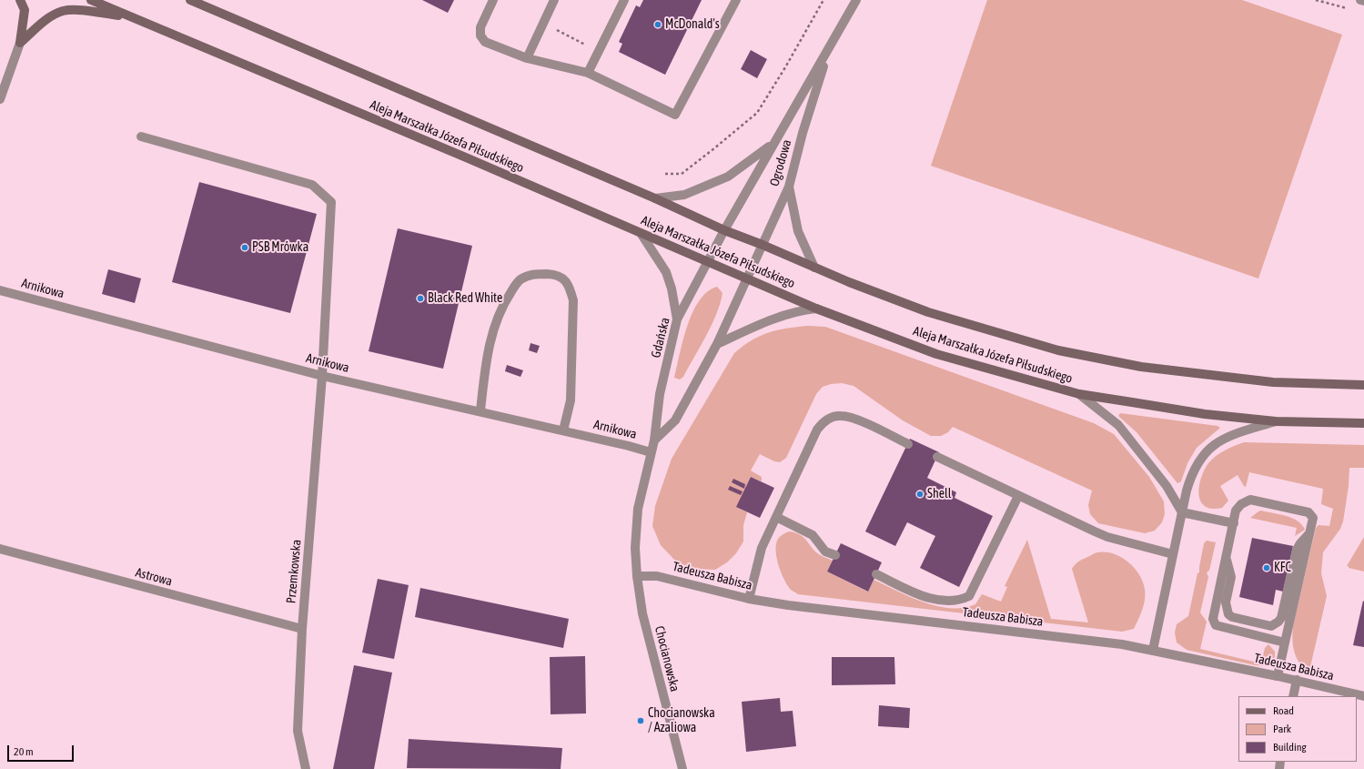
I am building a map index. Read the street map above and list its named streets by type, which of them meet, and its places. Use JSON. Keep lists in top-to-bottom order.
{
  "streets": {
    "main road": ["Aleja Marszałka Józefa Piłsudskiego"],
    "street": [
      "Ogrodowa",
      "Arnikowa",
      "Gdańska",
      "Przemkowska",
      "Tadeusza Babisza",
      "Astrowa",
      "Chocianowska"
    ]
  },
  "crossings": [
    ["Aleja Marszałka Józefa Piłsudskiego", "Ogrodowa"],
    ["Aleja Marszałka Józefa Piłsudskiego", "Gdańska"],
    ["Ogrodowa", "Gdańska"],
    ["Arnikowa", "Gdańska"],
    ["Arnikowa", "Przemkowska"],
    ["Gdańska", "Tadeusza Babisza"],
    ["Gdańska", "Chocianowska"],
    ["Przemkowska", "Astrowa"],
    ["Tadeusza Babisza", "Chocianowska"]
  ],
  "places": [
    "McDonald's",
    "PSB Mrówka",
    "Black Red White",
    "Shell",
    "KFC",
    "Chocianowska / Azaliowa"
  ],
  "legend": ["Road", "Park", "Building"],
  "scale_bar": "20 m"
}
